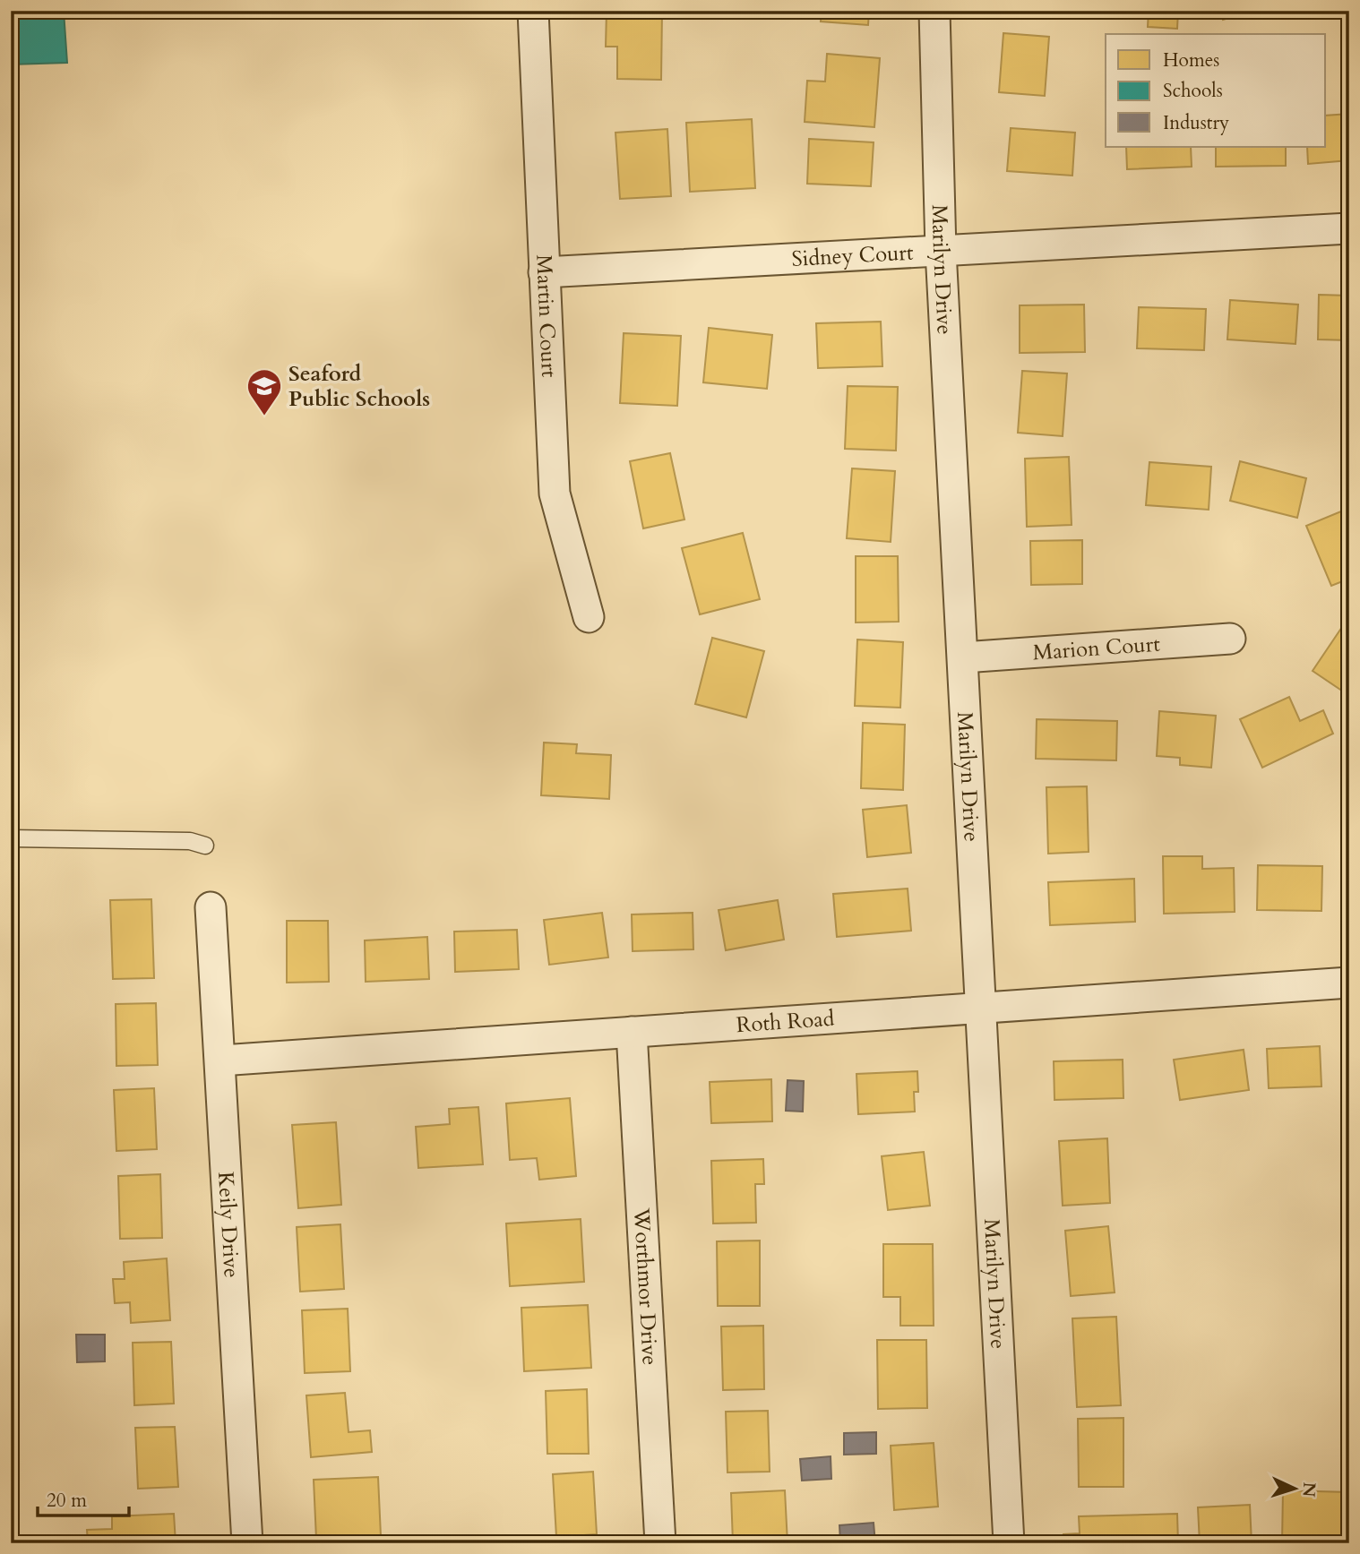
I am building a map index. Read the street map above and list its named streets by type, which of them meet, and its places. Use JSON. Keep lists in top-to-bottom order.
{
  "streets": {
    "street": [
      "Sidney Court",
      "Marilyn Drive",
      "Martin Court",
      "Marion Court",
      "Roth Road",
      "Keily Drive",
      "Worthmor Drive"
    ]
  },
  "crossings": [
    ["Sidney Court", "Marilyn Drive"],
    ["Sidney Court", "Martin Court"],
    ["Marilyn Drive", "Marion Court"],
    ["Marilyn Drive", "Roth Road"],
    ["Roth Road", "Keily Drive"],
    ["Roth Road", "Worthmor Drive"]
  ],
  "places": {
    "school or university": ["Seaford Public Schools"]
  },
  "legend": ["Homes", "Schools", "Industry"],
  "scale_bar": "20 m",
  "north": "right"
}
